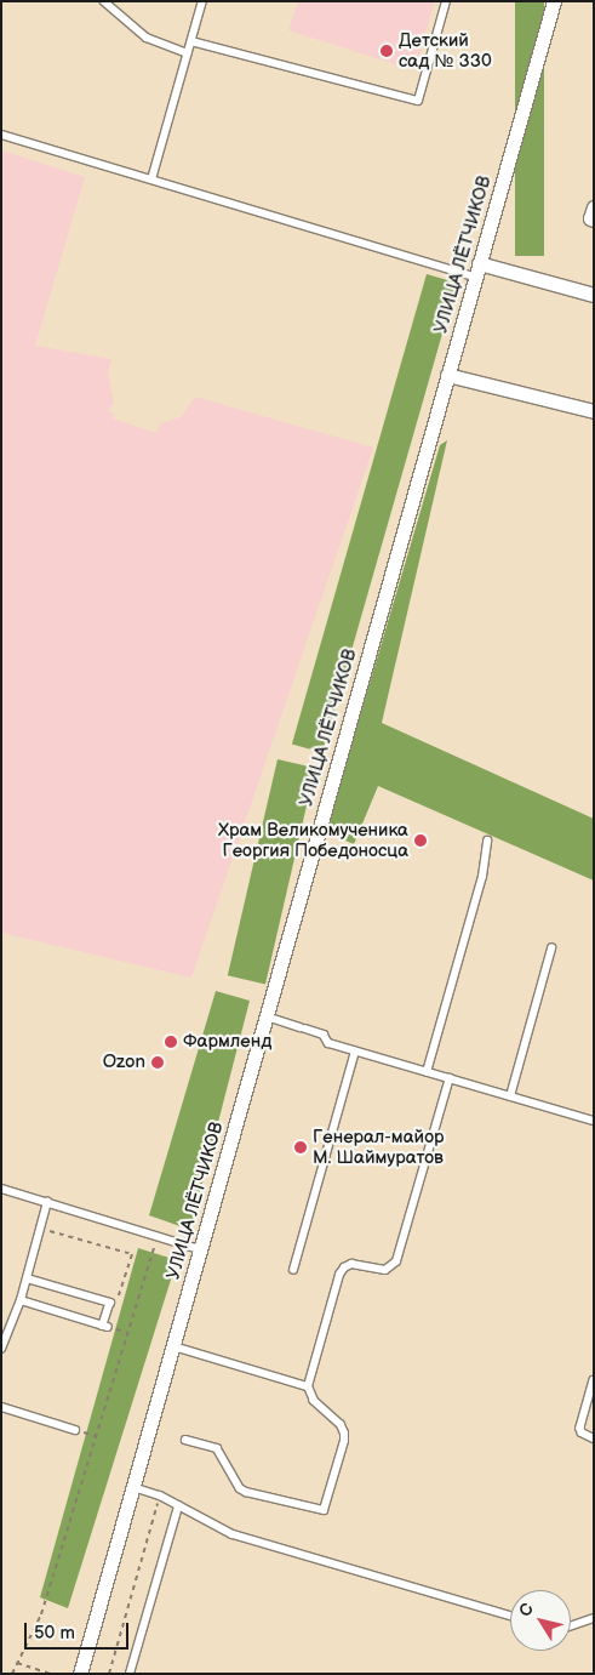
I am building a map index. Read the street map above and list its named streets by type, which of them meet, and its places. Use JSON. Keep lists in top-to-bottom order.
{
  "streets": {
    "street": ["УЛИЦА ЛЁТЧИКОВ"]
  },
  "places": [
    "Детский сад № 330",
    "Храм Великомученика Георгия Победоносца",
    "Фармленд",
    "Ozon",
    "Генерал-майор М. Шаймуратов"
  ],
  "scale_bar": "50 m",
  "north": "top left"
}
